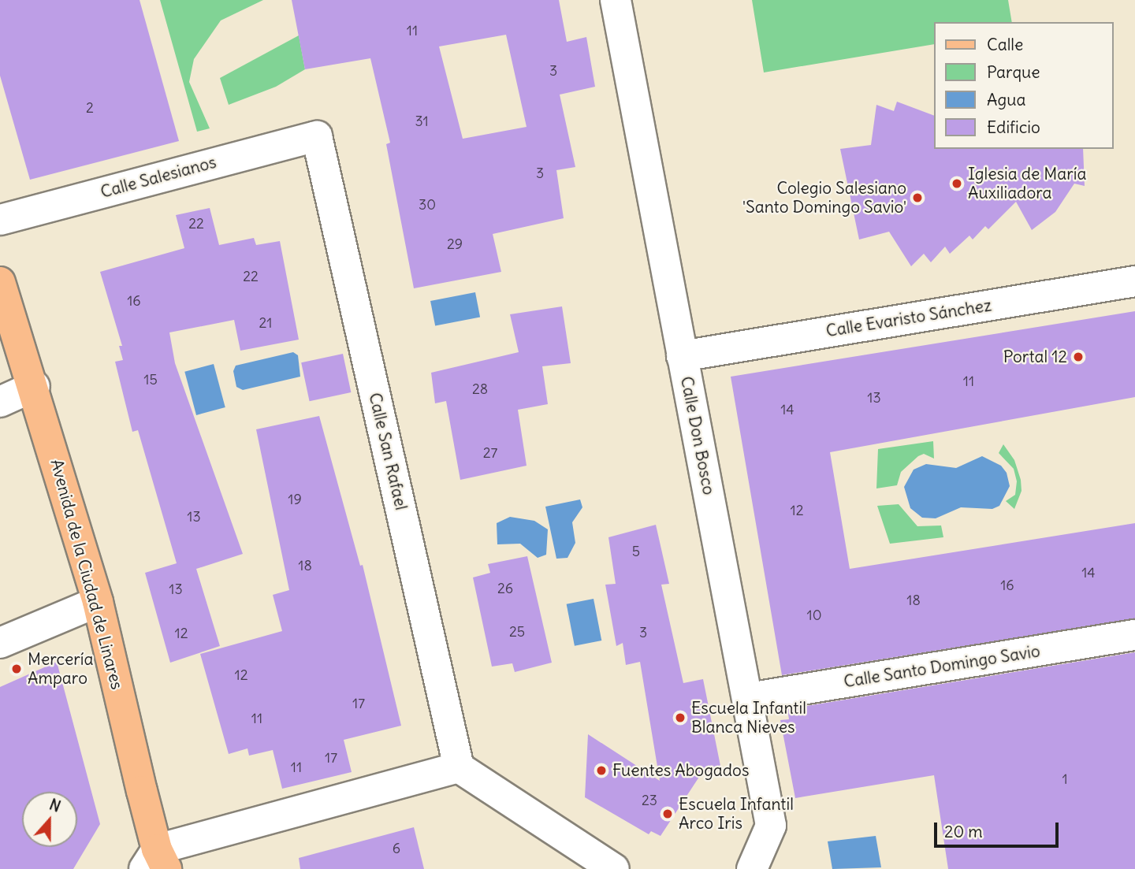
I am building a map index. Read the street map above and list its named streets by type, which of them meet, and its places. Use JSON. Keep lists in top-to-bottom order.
{
  "streets": {
    "main road": ["Avenida de la Ciudad de Linares"],
    "street": [
      "Calle Salesianos",
      "Calle Evaristo Sánchez",
      "Calle Don Bosco",
      "Calle San Rafael",
      "Calle Santo Domingo Savio"
    ]
  },
  "crossings": [
    ["Calle Salesianos", "Calle San Rafael"],
    ["Calle Evaristo Sánchez", "Calle Don Bosco"],
    ["Calle Don Bosco", "Calle Santo Domingo Savio"]
  ],
  "places": [
    "Iglesia de María Auxiliadora",
    "Colegio Salesiano 'Santo Domingo Savio'",
    "Portal 12",
    "Mercería Amparo",
    "Escuela Infantil Blanca Nieves",
    "Fuentes Abogados",
    "Escuela Infantil Arco Iris"
  ],
  "house_numbers": [
    "11",
    "3",
    "2",
    "31",
    "3",
    "30",
    "22",
    "29",
    "22",
    "16",
    "21",
    "15",
    "11",
    "28",
    "13",
    "14",
    "27",
    "19",
    "12",
    "13",
    "5",
    "18",
    "14",
    "16",
    "26",
    "13",
    "18",
    "10",
    "25",
    "3",
    "12",
    "12",
    "17",
    "11",
    "17",
    "11",
    "1",
    "23",
    "6"
  ],
  "legend": [
    "Calle",
    "Parque",
    "Agua",
    "Edificio"
  ],
  "scale_bar": "20 m",
  "north": "top"
}
